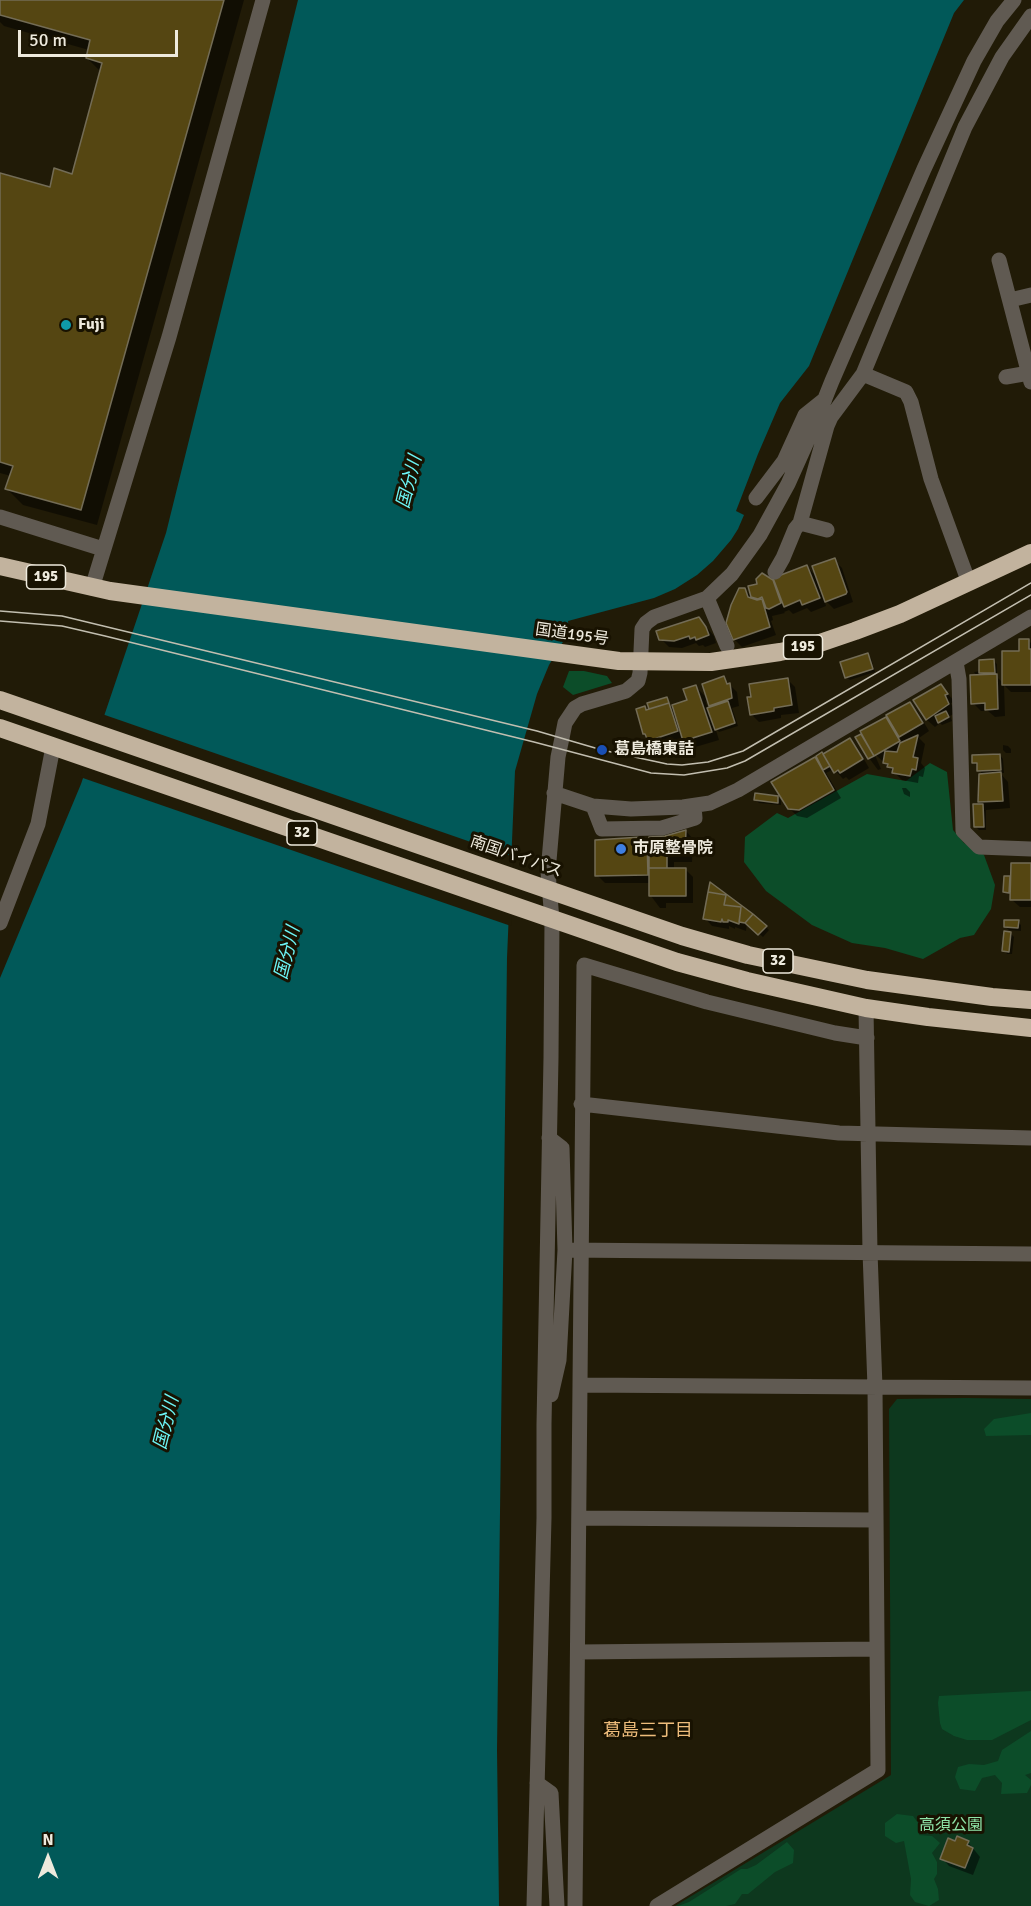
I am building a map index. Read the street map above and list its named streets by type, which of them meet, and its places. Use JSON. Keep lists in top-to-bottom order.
{
  "streets": {
    "highway": [
      "195",
      "国道195号",
      "32",
      "南国バイパス"
    ]
  },
  "districts": ["葛島三丁目"],
  "water": ["国分川"],
  "parks": ["高須公園"],
  "places": ["Fuji", "葛島橋東詰", "市原整骨院"],
  "scale_bar": "50 m",
  "north": "top"
}
